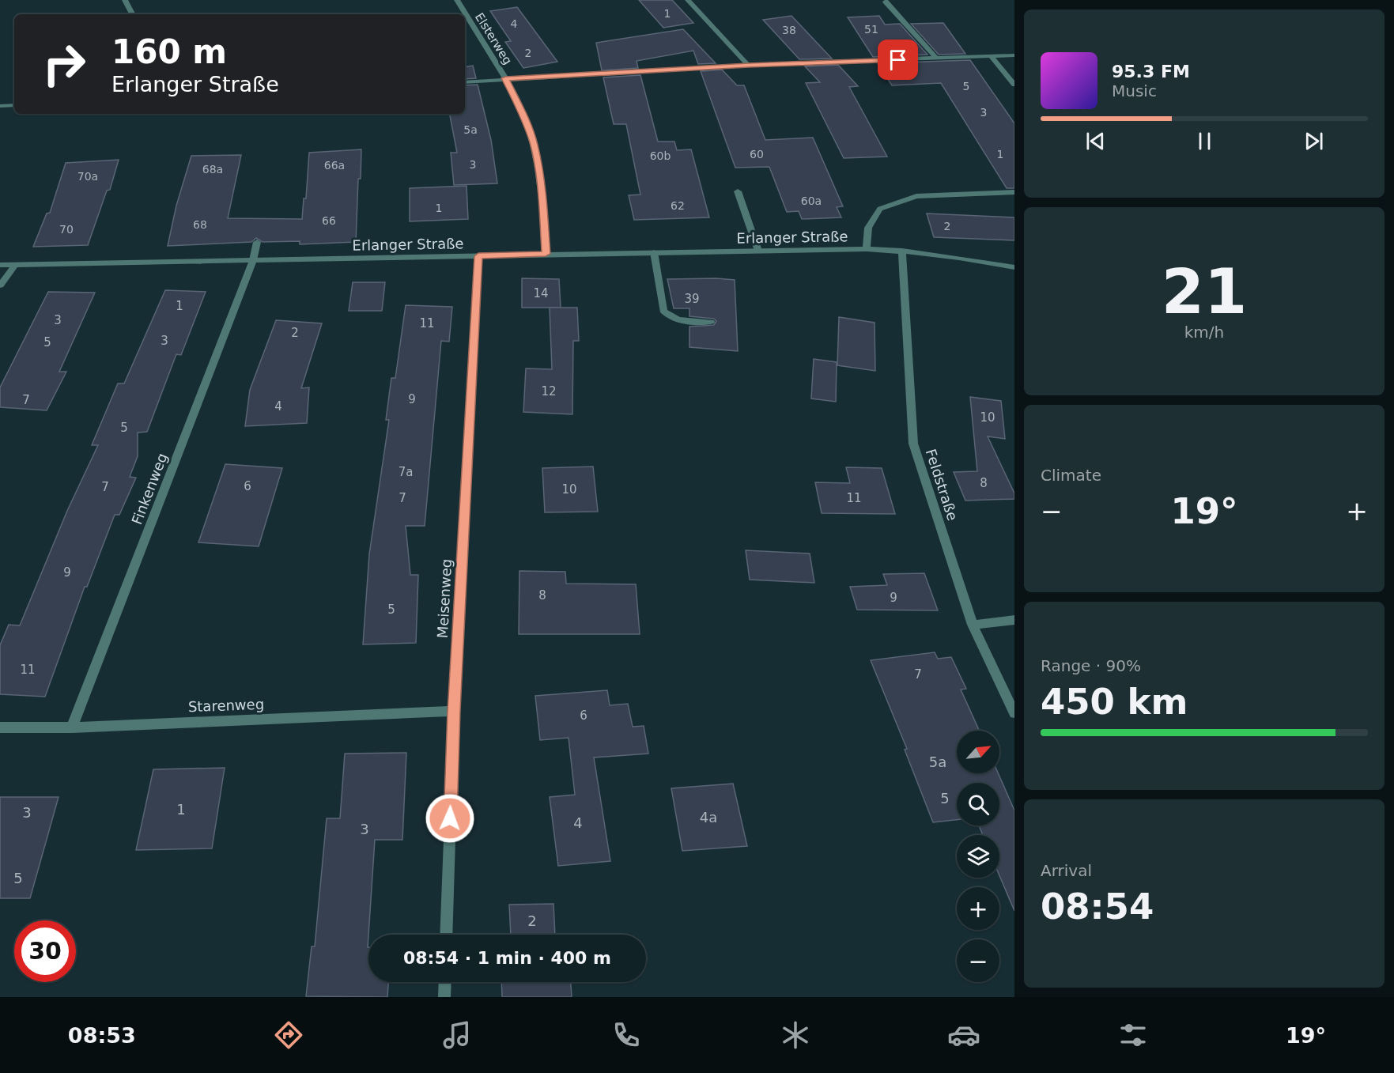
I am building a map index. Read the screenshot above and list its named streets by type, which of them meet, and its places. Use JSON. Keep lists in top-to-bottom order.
{
  "streets": {
    "street": [
      "Elsterweg",
      "Erlanger Straße",
      "Feldstraße",
      "Finkenweg",
      "Meisenweg",
      "Starenweg"
    ]
  },
  "crossings": [
    ["Elsterweg", "Erlanger Straße"],
    ["Erlanger Straße", "Feldstraße"],
    ["Erlanger Straße", "Finkenweg"],
    ["Erlanger Straße", "Meisenweg"],
    ["Finkenweg", "Starenweg"],
    ["Meisenweg", "Starenweg"]
  ],
  "house_numbers": [
    "1",
    "4",
    "51",
    "38",
    "2",
    "5",
    "3",
    "5a",
    "60",
    "1",
    "60b",
    "3",
    "66a",
    "68a",
    "70a",
    "60a",
    "62",
    "1",
    "66",
    "68",
    "2",
    "70",
    "14",
    "39",
    "1",
    "3",
    "11",
    "2",
    "3",
    "5",
    "12",
    "9",
    "7",
    "4",
    "10",
    "5",
    "7a",
    "8",
    "6",
    "7",
    "10",
    "7",
    "11",
    "9",
    "8",
    "9",
    "5",
    "11",
    "7",
    "6",
    "5a",
    "5",
    "1",
    "3",
    "4a",
    "4",
    "3",
    "5",
    "2"
  ],
  "north": "top right",
  "page": {
    "turn": ["160 m", "Erlanger Straße"],
    "song": ["95.3 FM", "Music"],
    "tile": [
      ["21", "km/h"],
      "Climate",
      ["Range · 90%", "450 km"],
      ["Arrival", "08:54"]
    ],
    "heat": ["−", "19°", "+"],
    "map_buttons": ["+", "−"],
    "limit": "30",
    "trip": "08:54 · 1 min · 400 m",
    "tabs": ["08:53", "19°"]
  }
}
